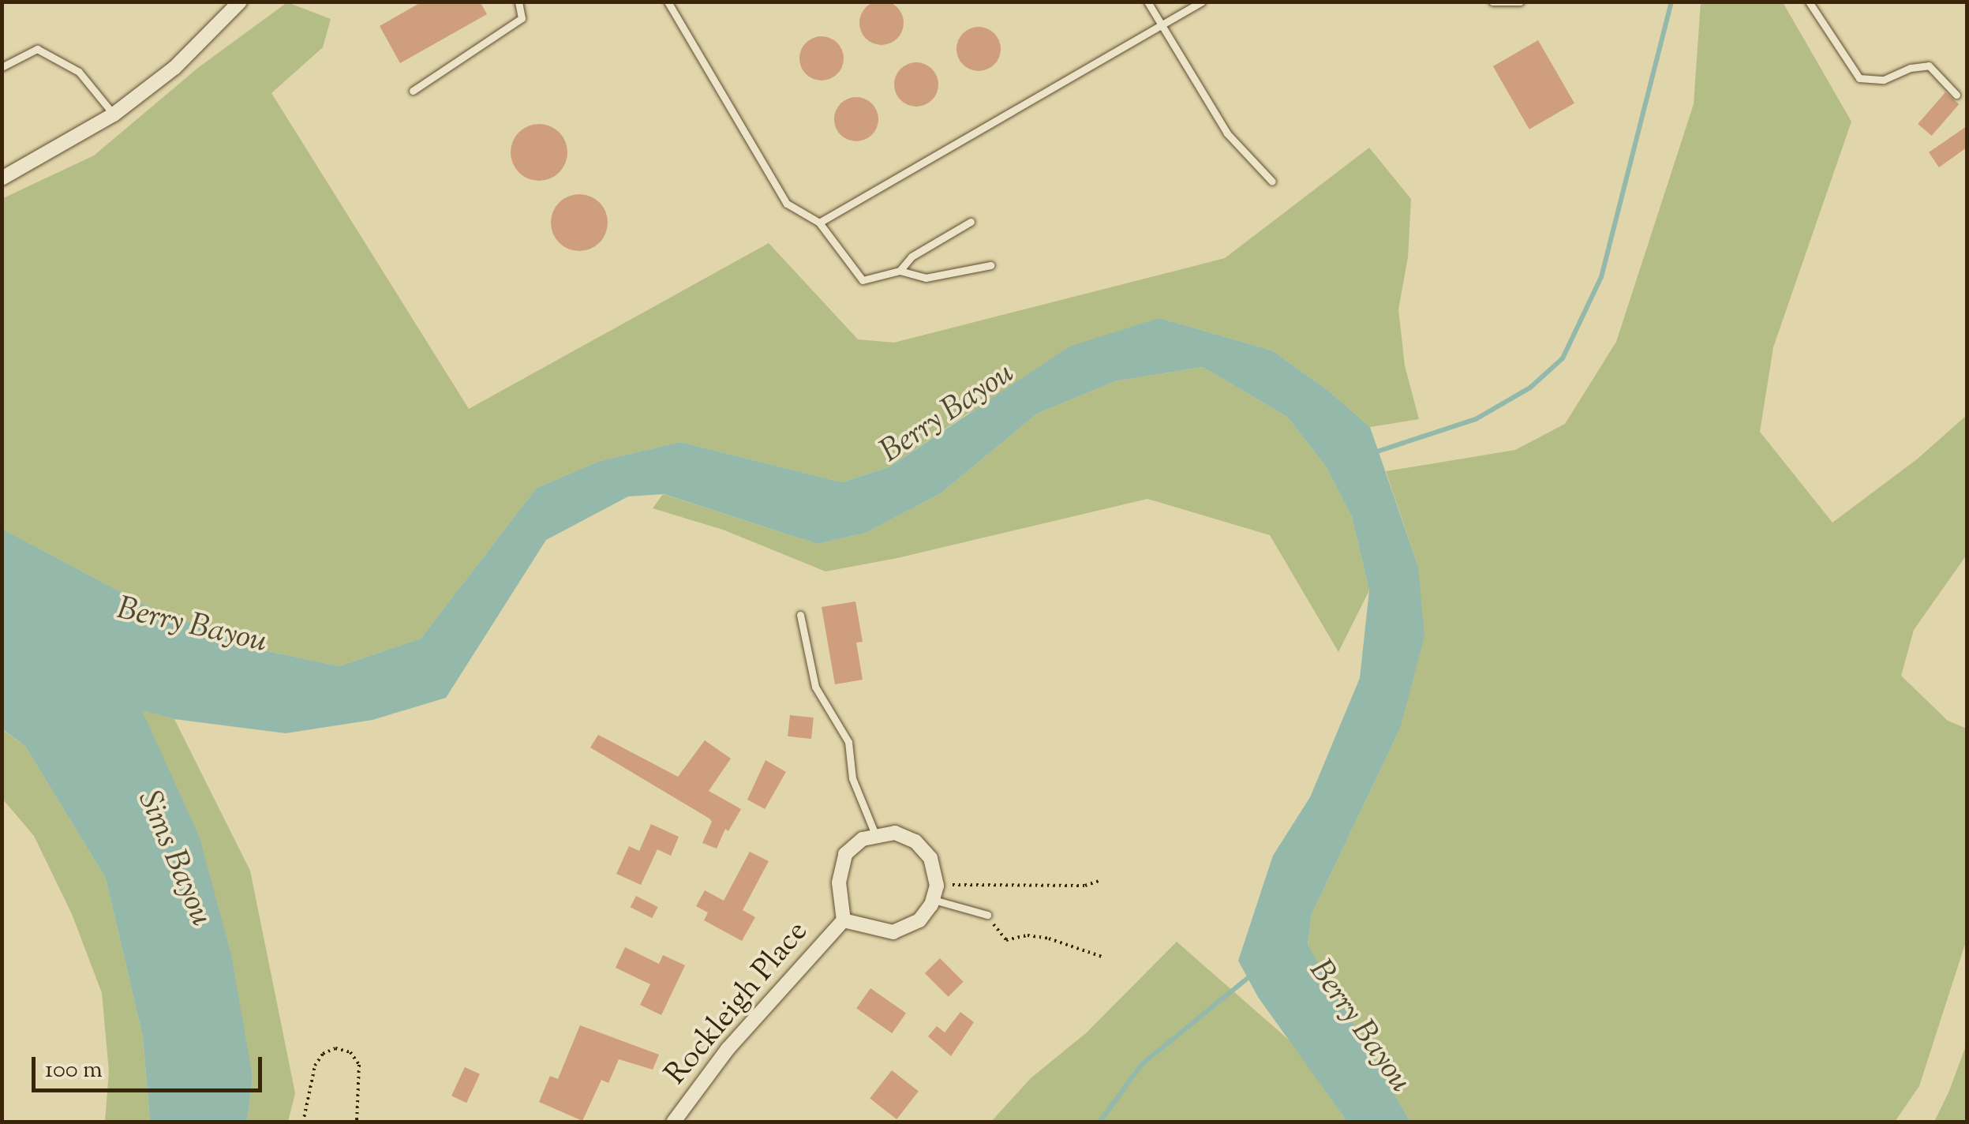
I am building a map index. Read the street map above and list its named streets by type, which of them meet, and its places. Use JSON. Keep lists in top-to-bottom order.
{
  "streets": {
    "street": ["Rockleigh Place"]
  },
  "water": ["Berry Bayou", "Sims Bayou"],
  "scale_bar": "100 m"
}
